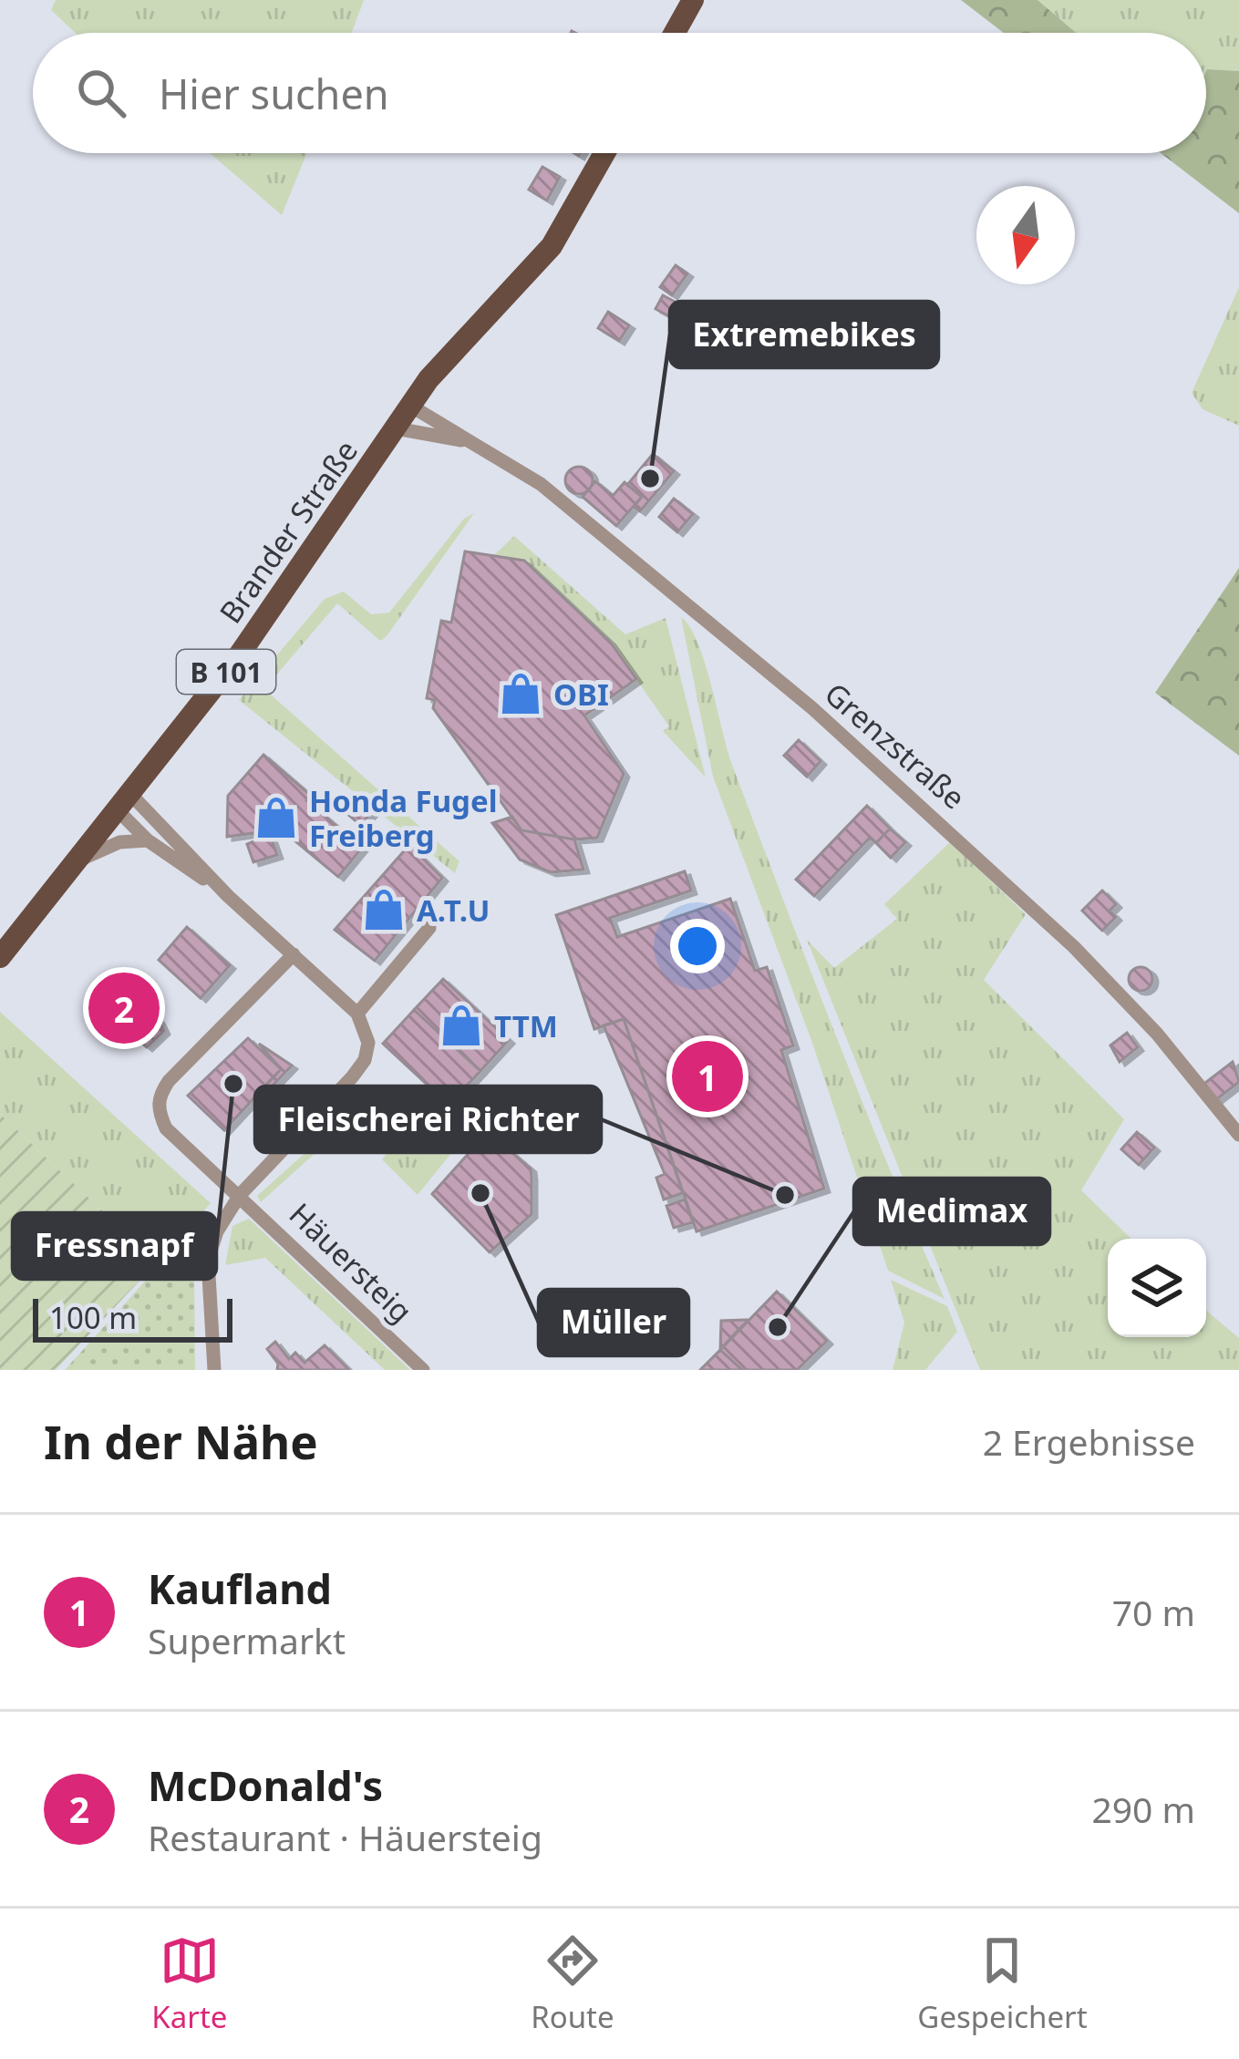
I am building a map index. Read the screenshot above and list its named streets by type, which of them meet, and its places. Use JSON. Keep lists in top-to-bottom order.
{
  "streets": {
    "main road": ["Brander Straße", "B 101"],
    "street": ["Grenzstraße", "Häuersteig"]
  },
  "crossings": [
    ["Brander Straße", "Grenzstraße"]
  ],
  "places": {
    "other": [
      "Extremebikes",
      "Fressnapf",
      "Müller",
      "Fleischerei Richter",
      "Medimax"
    ],
    "shop": [
      "OBI",
      "Honda Fugel Freiberg",
      "A.T.U",
      "TTM"
    ]
  },
  "scale_bar": "100 m",
  "north": "bottom",
  "page": {
    "search": "Hier suchen",
    "pins": ["2", "1"],
    "scale": "100 m",
    "heading": ["In der Nähe", "2 Ergebnisse"],
    "list": [
      {
        "mark": "1",
        "name": "Kaufland",
        "note": "Supermarkt",
        "value": "70 m"
      },
      {
        "mark": "2",
        "name": "McDonald's",
        "note": "Restaurant · Häuersteig",
        "value": "290 m"
      }
    ],
    "nav": ["Karte", "Route", "Gespeichert"]
  }
}
